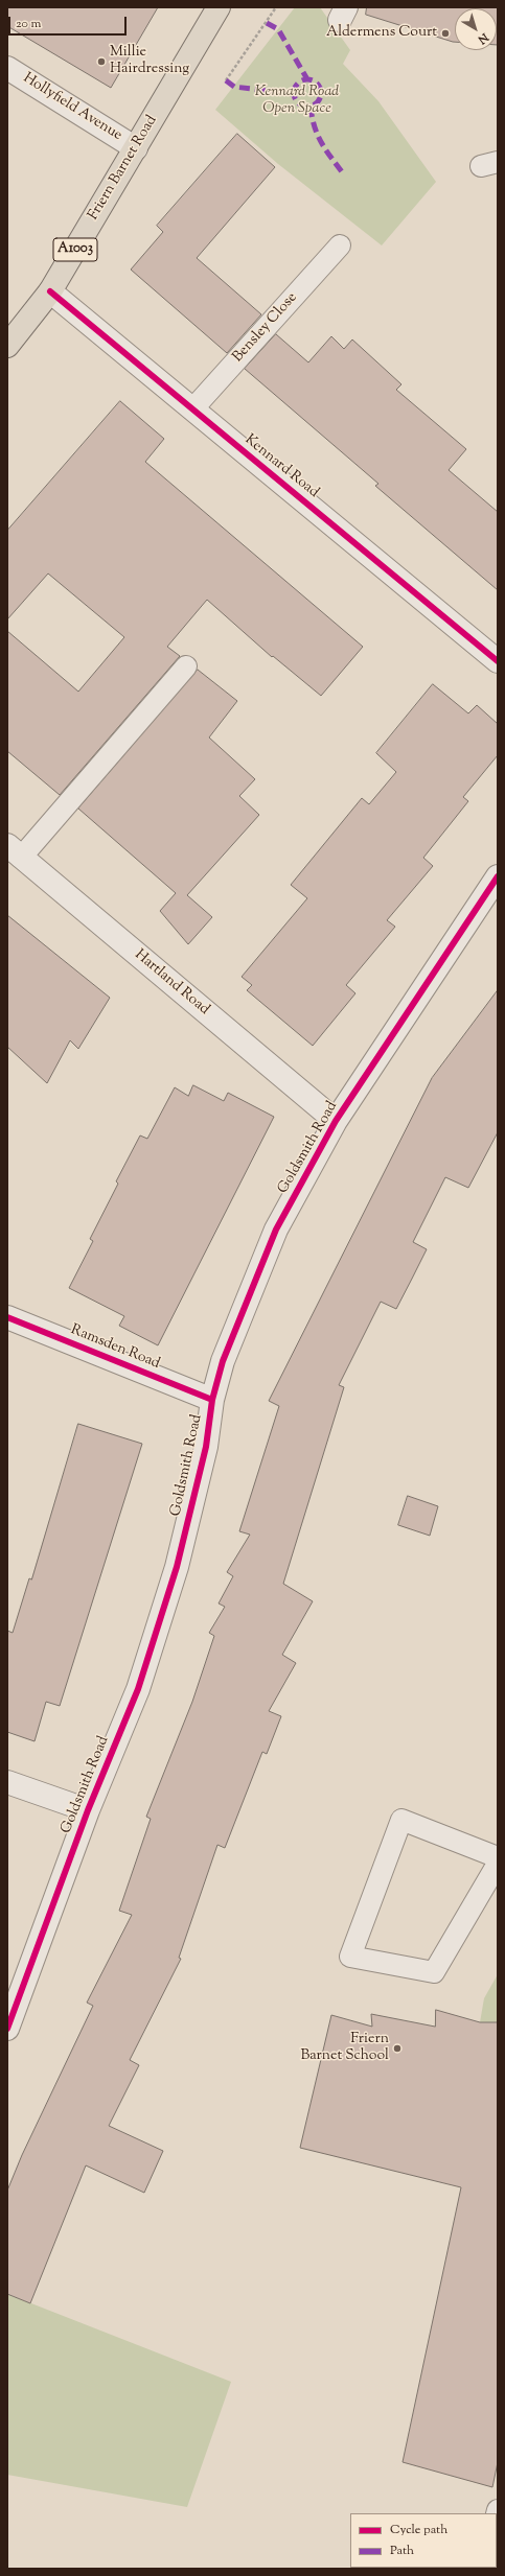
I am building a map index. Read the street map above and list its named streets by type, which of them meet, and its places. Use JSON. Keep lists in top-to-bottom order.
{
  "streets": {
    "main road": ["Friern Barnet Road", "A1003"],
    "street": [
      "Hollyfield Avenue",
      "Kennard Road",
      "Hartland Road",
      "Goldsmith Road",
      "Ramsden Road"
    ],
    "lane": ["Bensley Close"]
  },
  "crossings": [
    ["Hollyfield Avenue", "Friern Barnet Road"],
    ["Friern Barnet Road", "Kennard Road"],
    ["Bensley Close", "Kennard Road"],
    ["Hartland Road", "Goldsmith Road"],
    ["Goldsmith Road", "Ramsden Road"]
  ],
  "parks": ["Kennard Road Open Space"],
  "places": ["Aldermens Court", "Millie Hairdressing", "Friern Barnet School"],
  "legend": ["Cycle path", "Path"],
  "scale_bar": "20 m",
  "north": "bottom right"
}
